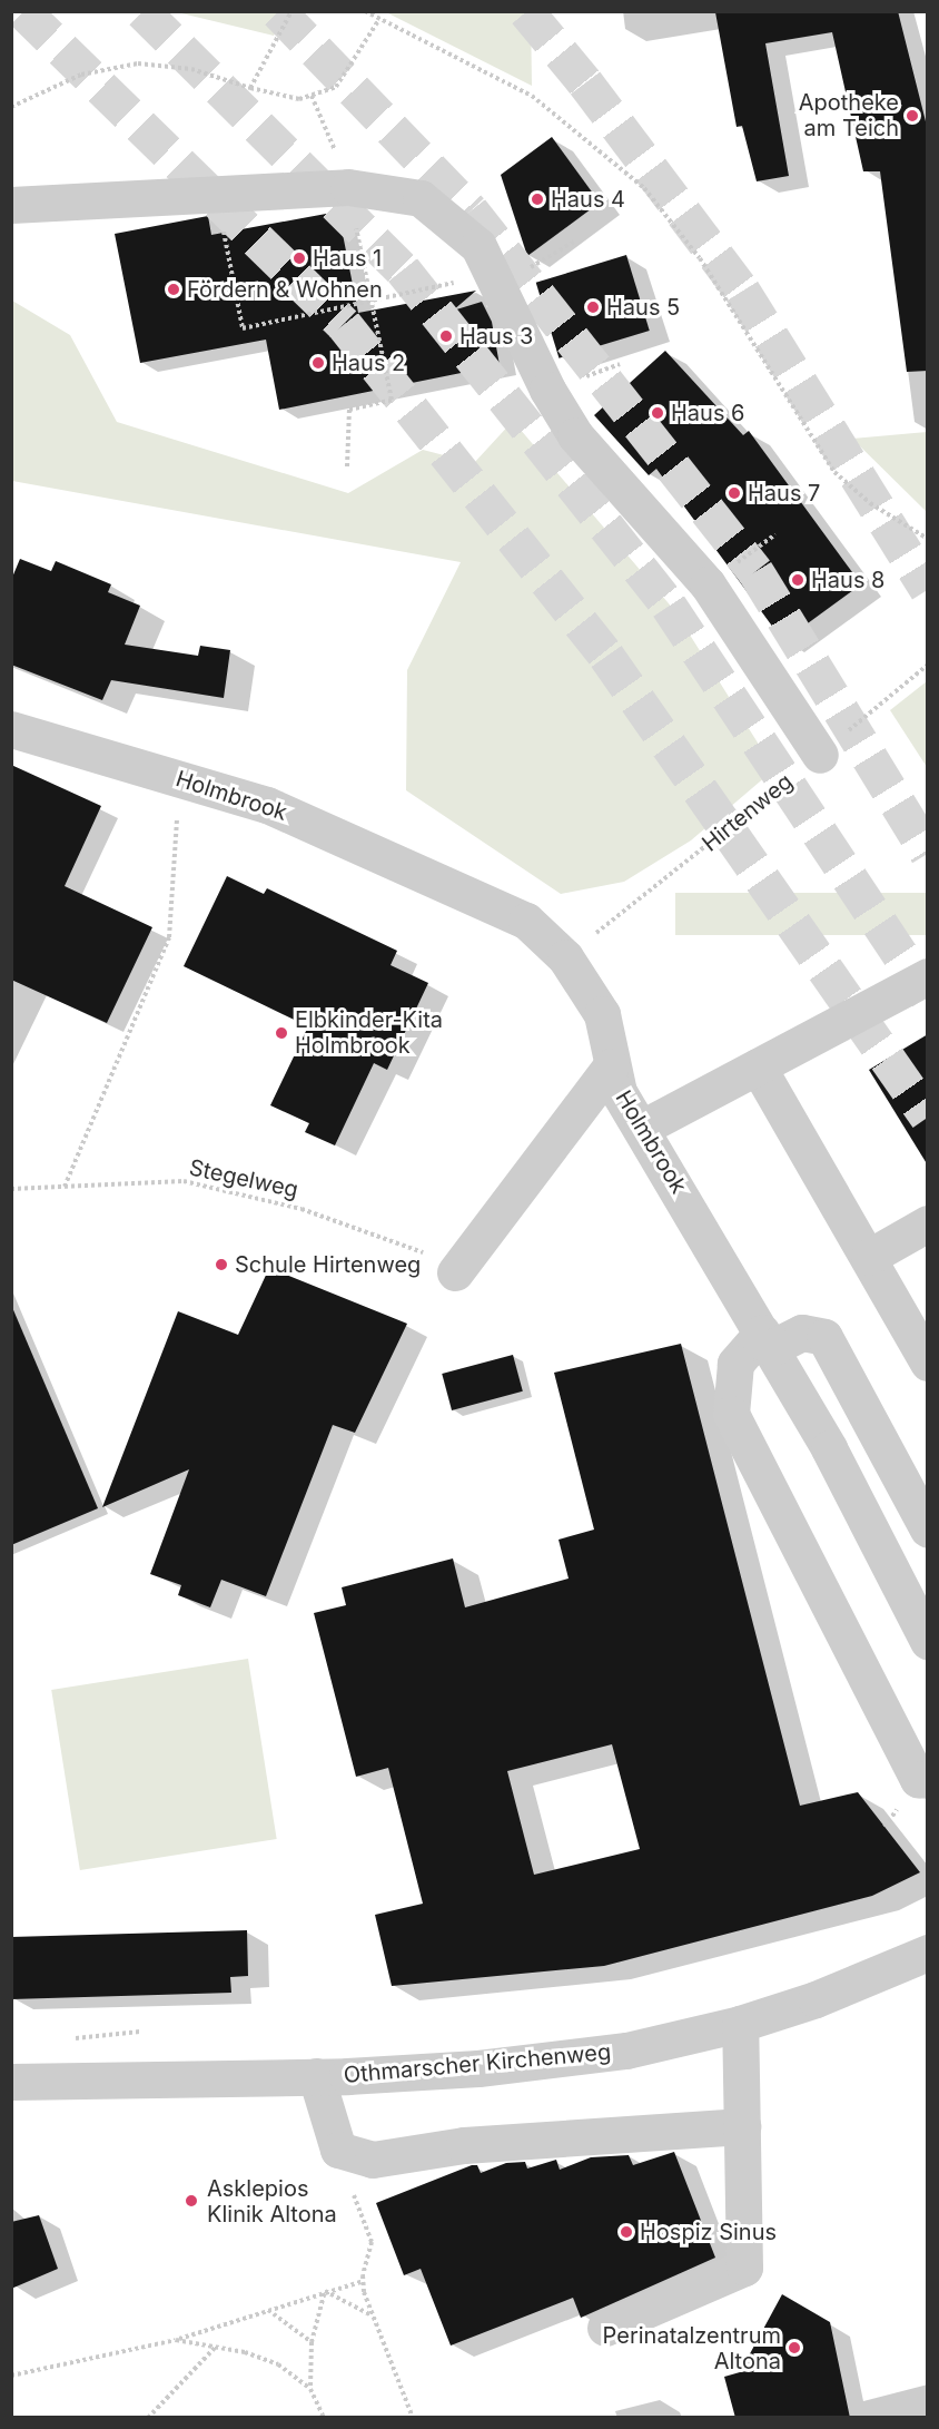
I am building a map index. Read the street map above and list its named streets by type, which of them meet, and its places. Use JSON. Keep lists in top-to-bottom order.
{
  "streets": {
    "street": ["Holmbrook", "Othmarscher Kirchenweg"],
    "path": ["Hirtenweg", "Stegelweg"]
  },
  "crossings": [
    ["Holmbrook", "Hirtenweg"]
  ],
  "places": [
    "Apotheke am Teich",
    "Haus 4",
    "Haus 1",
    "Fördern & Wohnen",
    "Haus 5",
    "Haus 3",
    "Haus 2",
    "Haus 6",
    "Haus 7",
    "Haus 8",
    "Elbkinder-Kita Holmbrook",
    "Schule Hirtenweg",
    "Asklepios Klinik Altona",
    "Hospiz Sinus",
    "Perinatalzentrum Altona"
  ]
}
